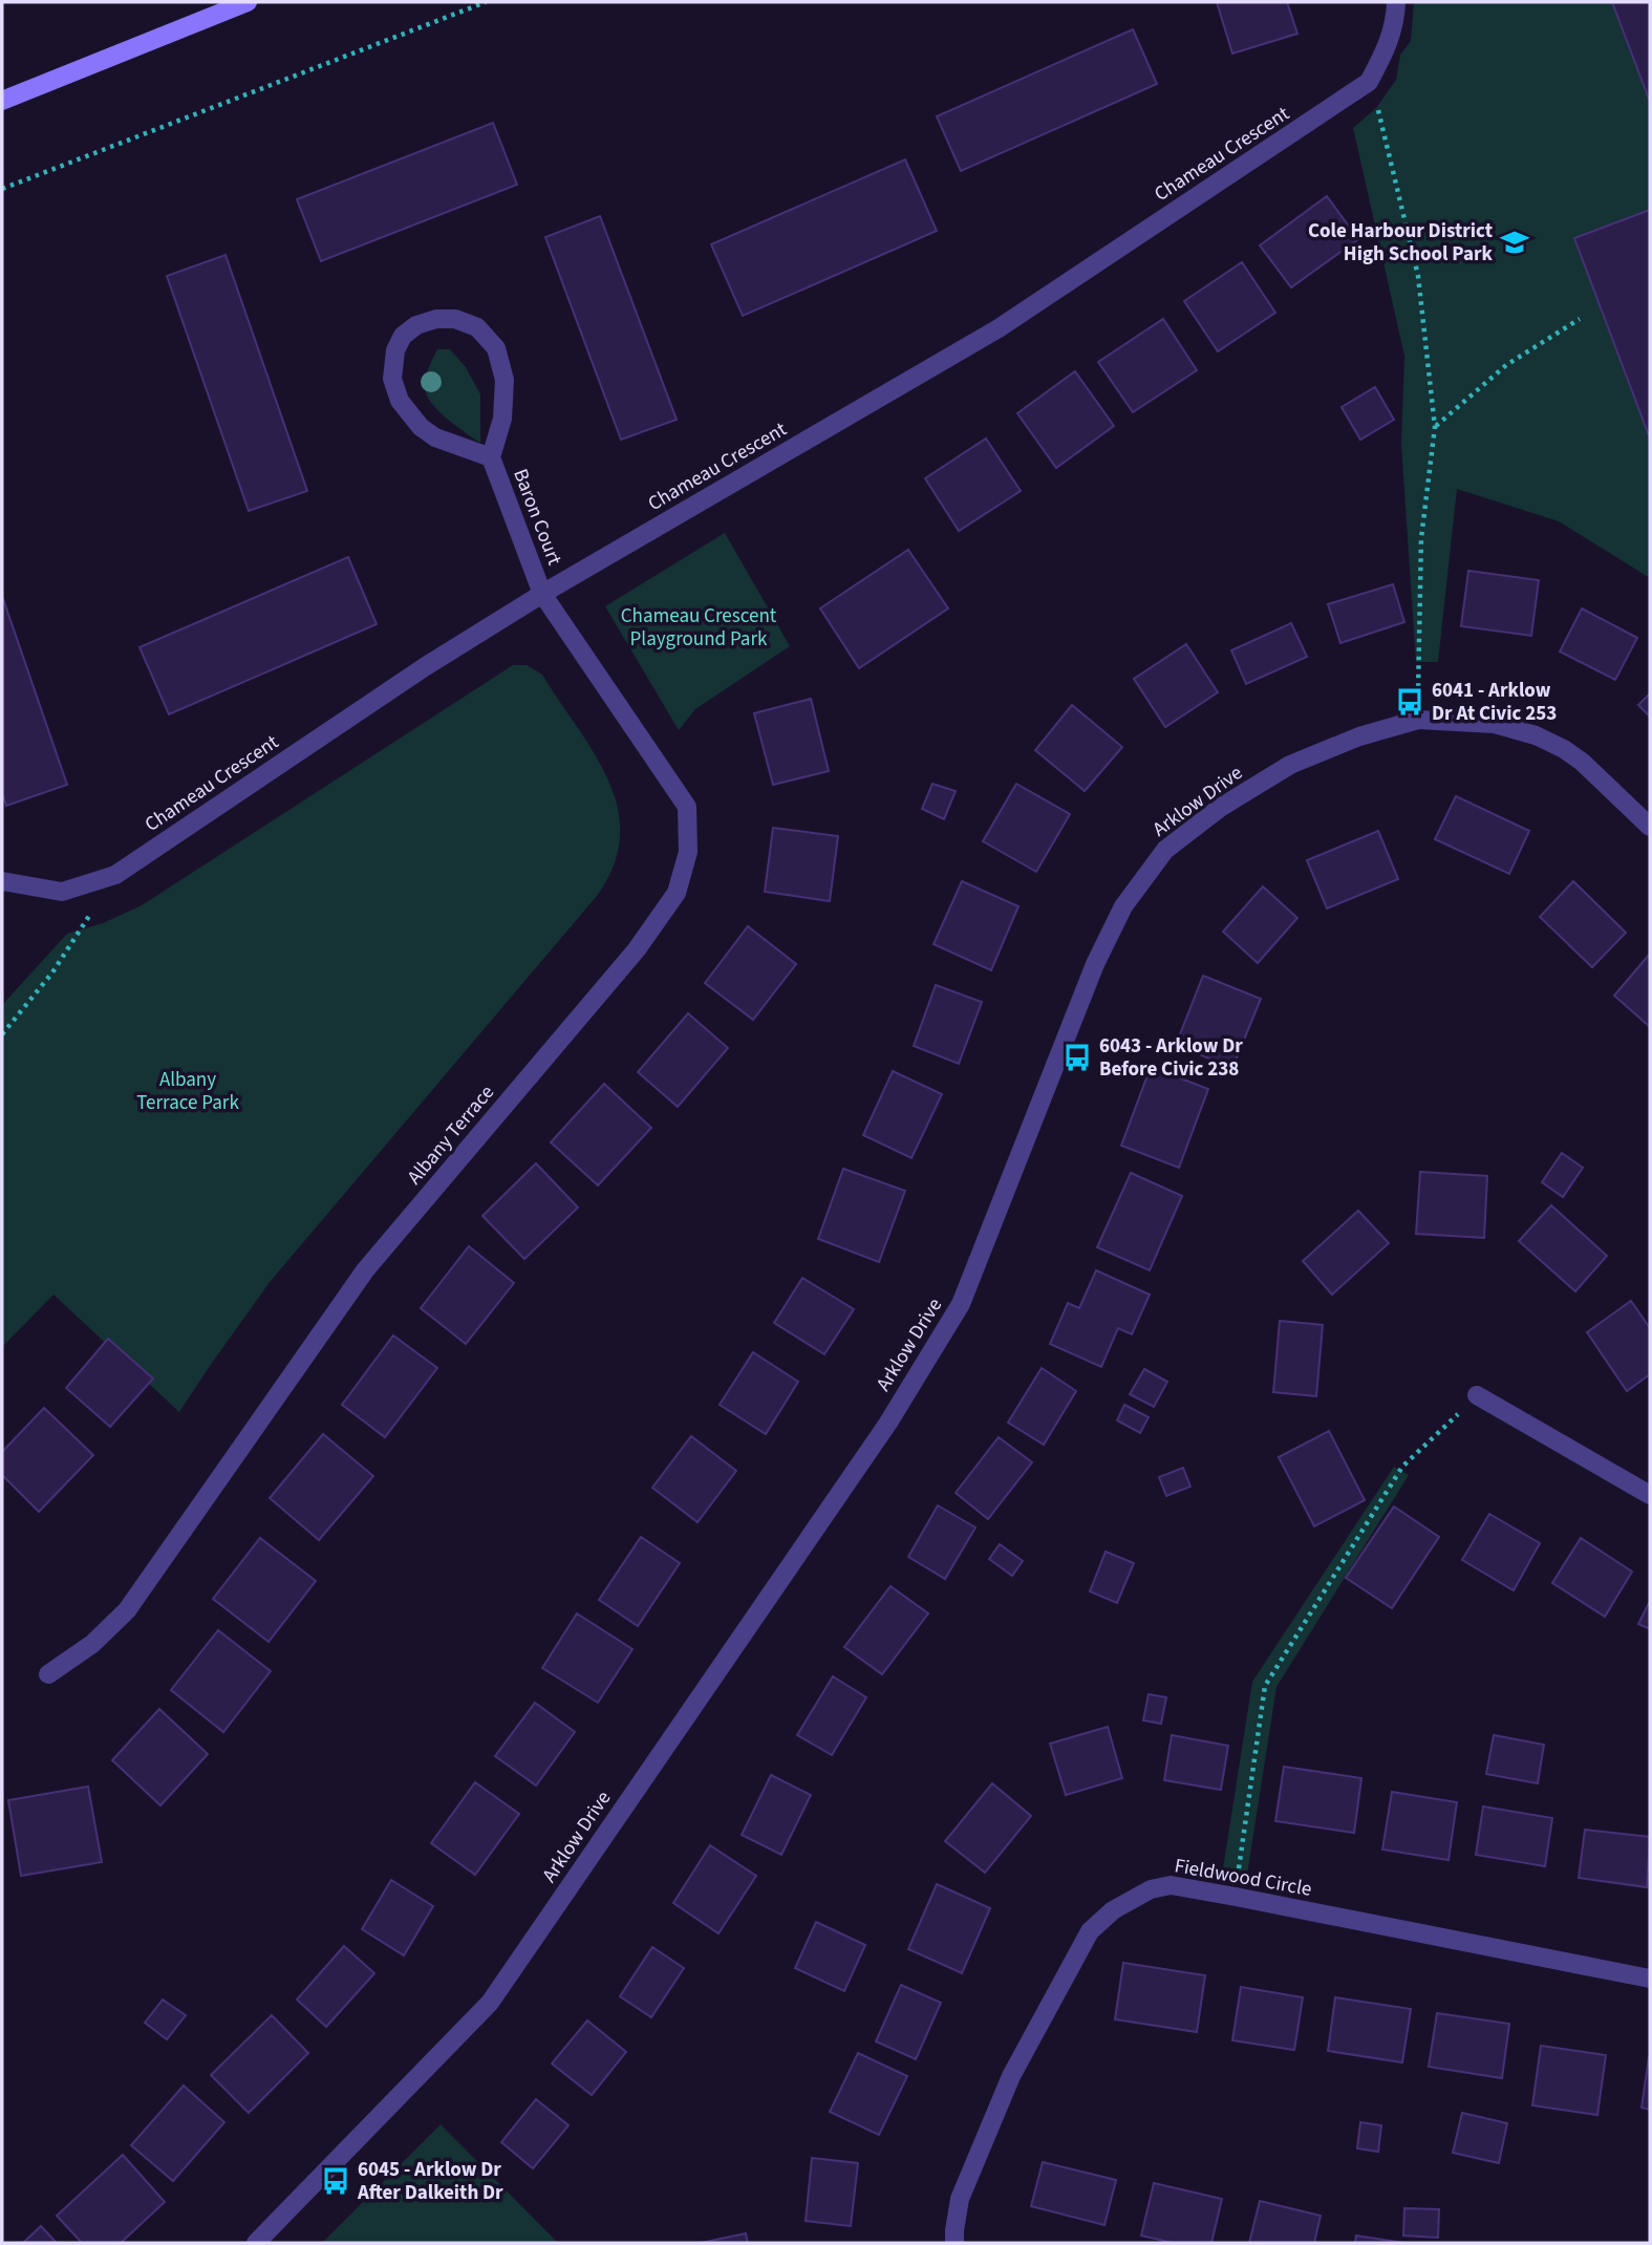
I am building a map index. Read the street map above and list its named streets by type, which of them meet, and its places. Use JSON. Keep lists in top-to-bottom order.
{
  "streets": {
    "street": [
      "Chameau Crescent",
      "Baron Court",
      "Arklow Drive",
      "Albany Terrace",
      "Fieldwood Circle"
    ]
  },
  "crossings": [
    ["Chameau Crescent", "Baron Court"],
    ["Chameau Crescent", "Albany Terrace"],
    ["Baron Court", "Albany Terrace"]
  ],
  "parks": ["Chameau Crescent Playground Park", "Albany Terrace Park"],
  "places": {
    "school or university": ["Cole Harbour District High School Park"],
    "bus stop": ["6041 - Arklow Dr At Civic 253", "6043 - Arklow Dr Before Civic 238", "6045 - Arklow Dr After Dalkeith Dr"]
  }
}
